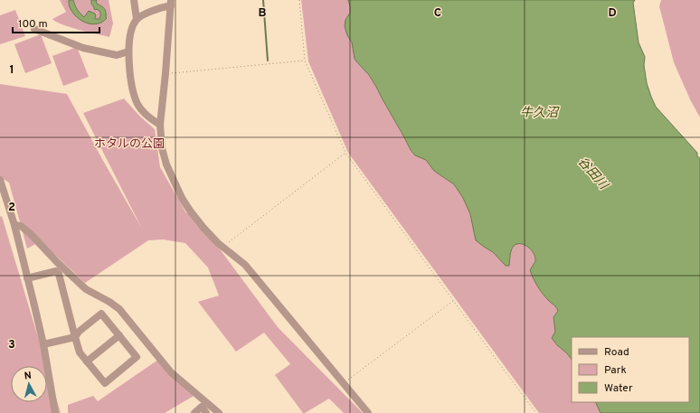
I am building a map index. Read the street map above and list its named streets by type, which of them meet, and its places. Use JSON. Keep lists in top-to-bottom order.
{
  "water": ["牛久沼", "谷田川"],
  "parks": ["ホタルの公園"],
  "legend": ["Road", "Park", "Water"],
  "scale_bar": "100 m",
  "north": "top",
  "grid": {
    "columns": ["B", "C", "D"],
    "rows": ["1", "2", "3"]
  }
}
